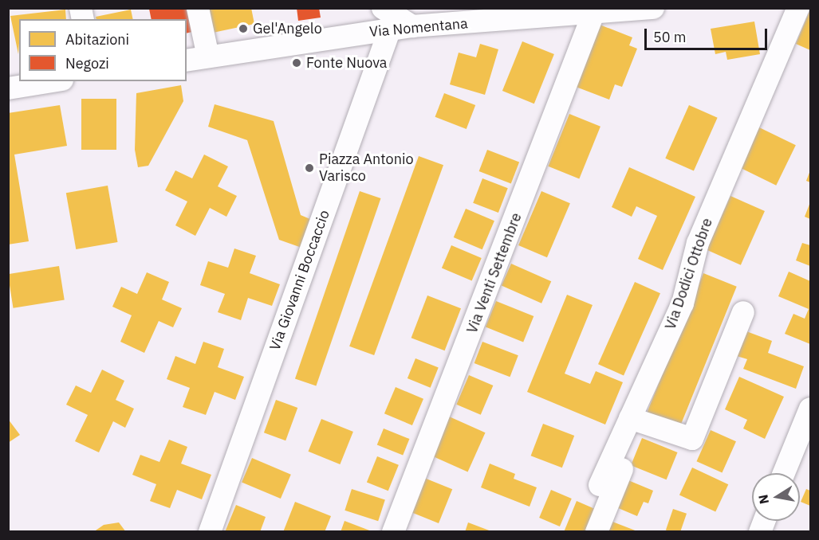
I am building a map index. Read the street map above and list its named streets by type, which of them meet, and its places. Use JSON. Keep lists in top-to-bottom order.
{
  "streets": {
    "street": [
      "Via Nomentana",
      "Via Venti Settembre",
      "Via Dodici Ottobre",
      "Via Giovanni Boccaccio"
    ]
  },
  "crossings": [
    ["Via Nomentana", "Via Venti Settembre"],
    ["Via Nomentana", "Via Giovanni Boccaccio"]
  ],
  "places": ["Gel'Angelo", "Fonte Nuova", "Piazza Antonio Varisco"],
  "legend": ["Abitazioni", "Negozi"],
  "scale_bar": "50 m",
  "north": "left"
}
